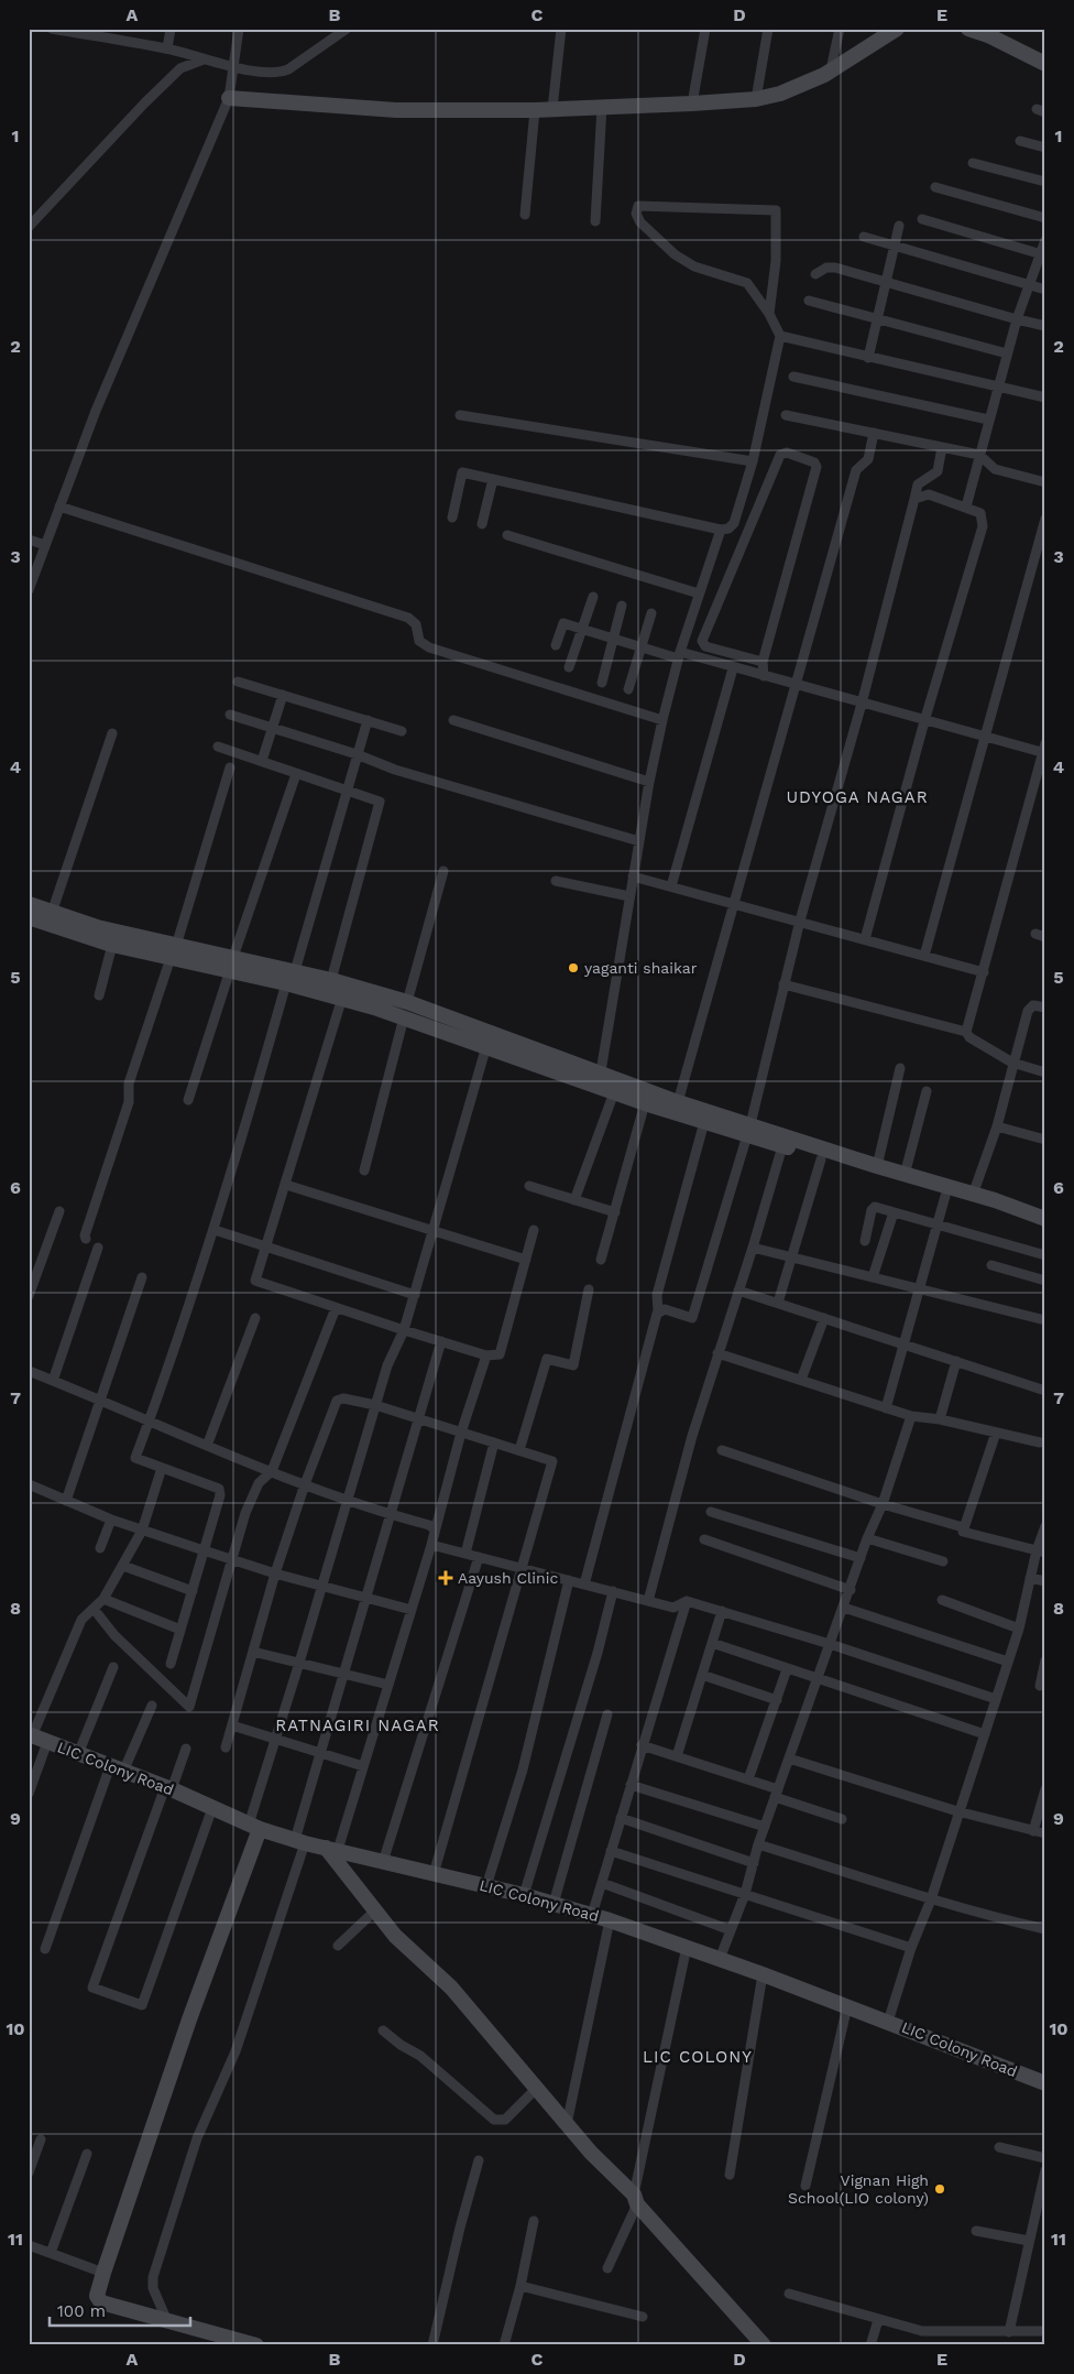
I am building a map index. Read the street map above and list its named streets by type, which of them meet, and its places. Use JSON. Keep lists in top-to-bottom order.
{
  "streets": {
    "main road": ["LIC Colony Road"]
  },
  "districts": ["UDYOGA NAGAR", "RATNAGIRI NAGAR", "LIC COLONY"],
  "places": {
    "other": ["yaganti shaikar", "Vignan High School(LIO colony)"],
    "health": ["Aayush Clinic"]
  },
  "scale_bar": "100 m",
  "grid": {
    "columns": [
      "A",
      "B",
      "C",
      "D",
      "E"
    ],
    "rows": [
      "1",
      "2",
      "3",
      "4",
      "5",
      "6",
      "7",
      "8",
      "9",
      "10",
      "11"
    ]
  }
}
